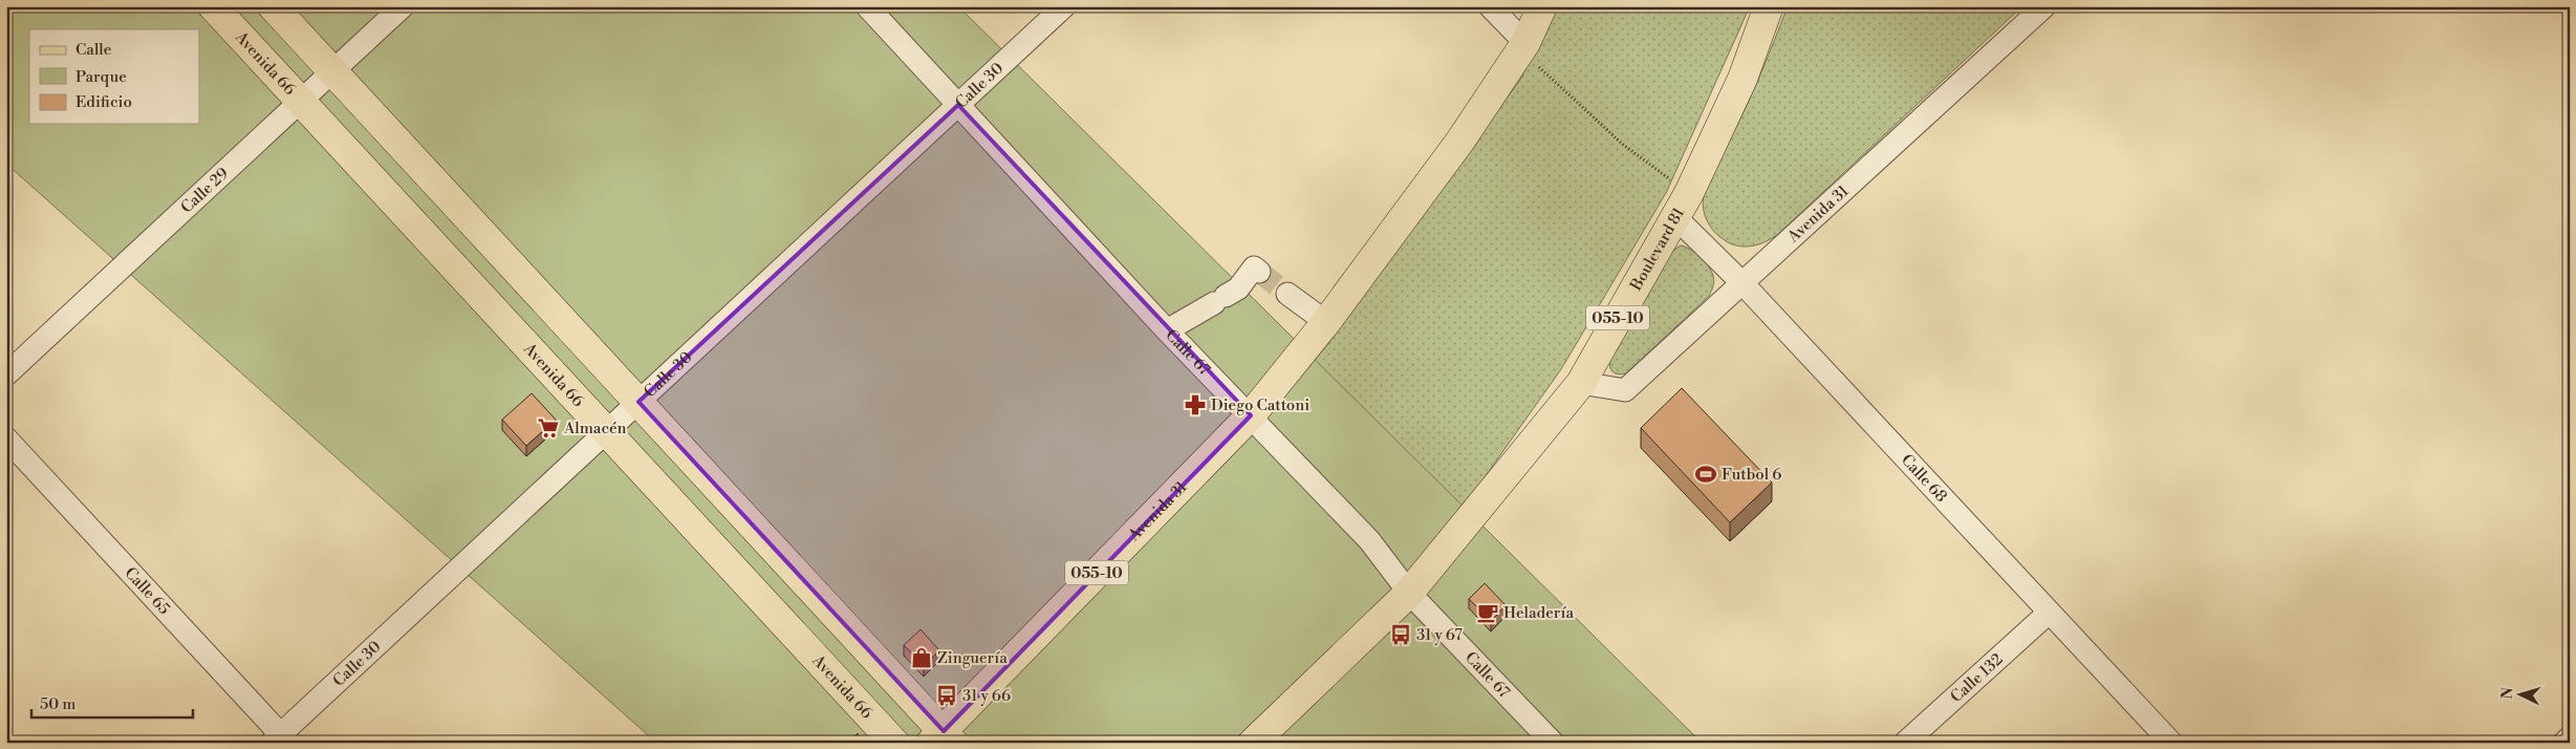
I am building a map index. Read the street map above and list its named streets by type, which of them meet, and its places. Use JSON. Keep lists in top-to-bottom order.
{
  "streets": {
    "main road": [
      "Avenida 66",
      "Avenida 31",
      "Boulevard 81",
      "055-10"
    ],
    "street": [
      "Calle 30",
      "Calle 29",
      "Calle 67",
      "Calle 68",
      "Calle 65",
      "Calle 132"
    ]
  },
  "crossings": [
    ["Avenida 66", "Calle 30"],
    ["Avenida 66", "Calle 29"],
    ["Calle 30", "Calle 67"],
    ["Calle 30", "Calle 65"],
    ["Avenida 31", "Boulevard 81"],
    ["Avenida 31", "055-10"],
    ["Avenida 31", "Calle 67"],
    ["Avenida 31", "Calle 68"],
    ["Boulevard 81", "055-10"],
    ["Boulevard 81", "Calle 67"],
    ["Boulevard 81", "Calle 68"],
    ["055-10", "Calle 67"],
    ["Calle 68", "Calle 132"]
  ],
  "places": {
    "pharmacy": ["Diego Cattoni"],
    "supermarket": ["Almacén"],
    "sports": ["Futbol 6"],
    "cafe": ["Heladería"],
    "bus stop": ["31 y 67", "31 y 66"],
    "shop": ["Zinguería"]
  },
  "legend": ["Calle", "Parque", "Edificio"],
  "scale_bar": "50 m",
  "north": "left"
}
